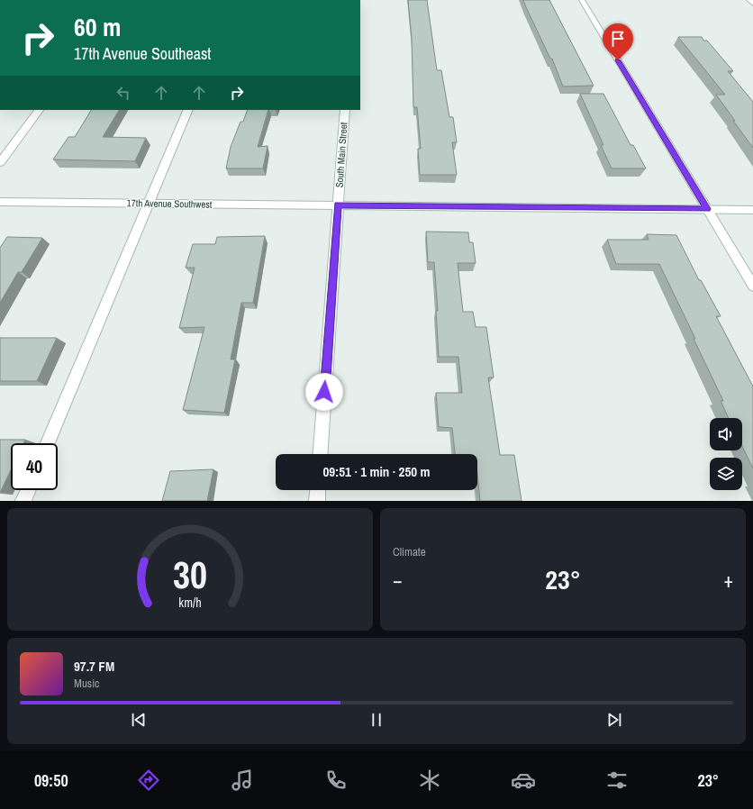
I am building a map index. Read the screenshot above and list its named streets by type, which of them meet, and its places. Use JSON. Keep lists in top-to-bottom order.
{
  "streets": {
    "street": ["South Main Street", "17th Avenue Southwest"]
  },
  "crossings": [
    ["South Main Street", "17th Avenue Southwest"]
  ],
  "page": {
    "turn": ["60 m", "17th Avenue Southeast"],
    "limit": "40",
    "trip": "09:51 · 1 min · 250 m",
    "tile": "Climate",
    "heat": ["−", "23°", "+"],
    "song": ["97.7 FM", "Music"],
    "tabs": ["09:50", "23°"],
    "gauge": ["30", "km/h"]
  }
}
